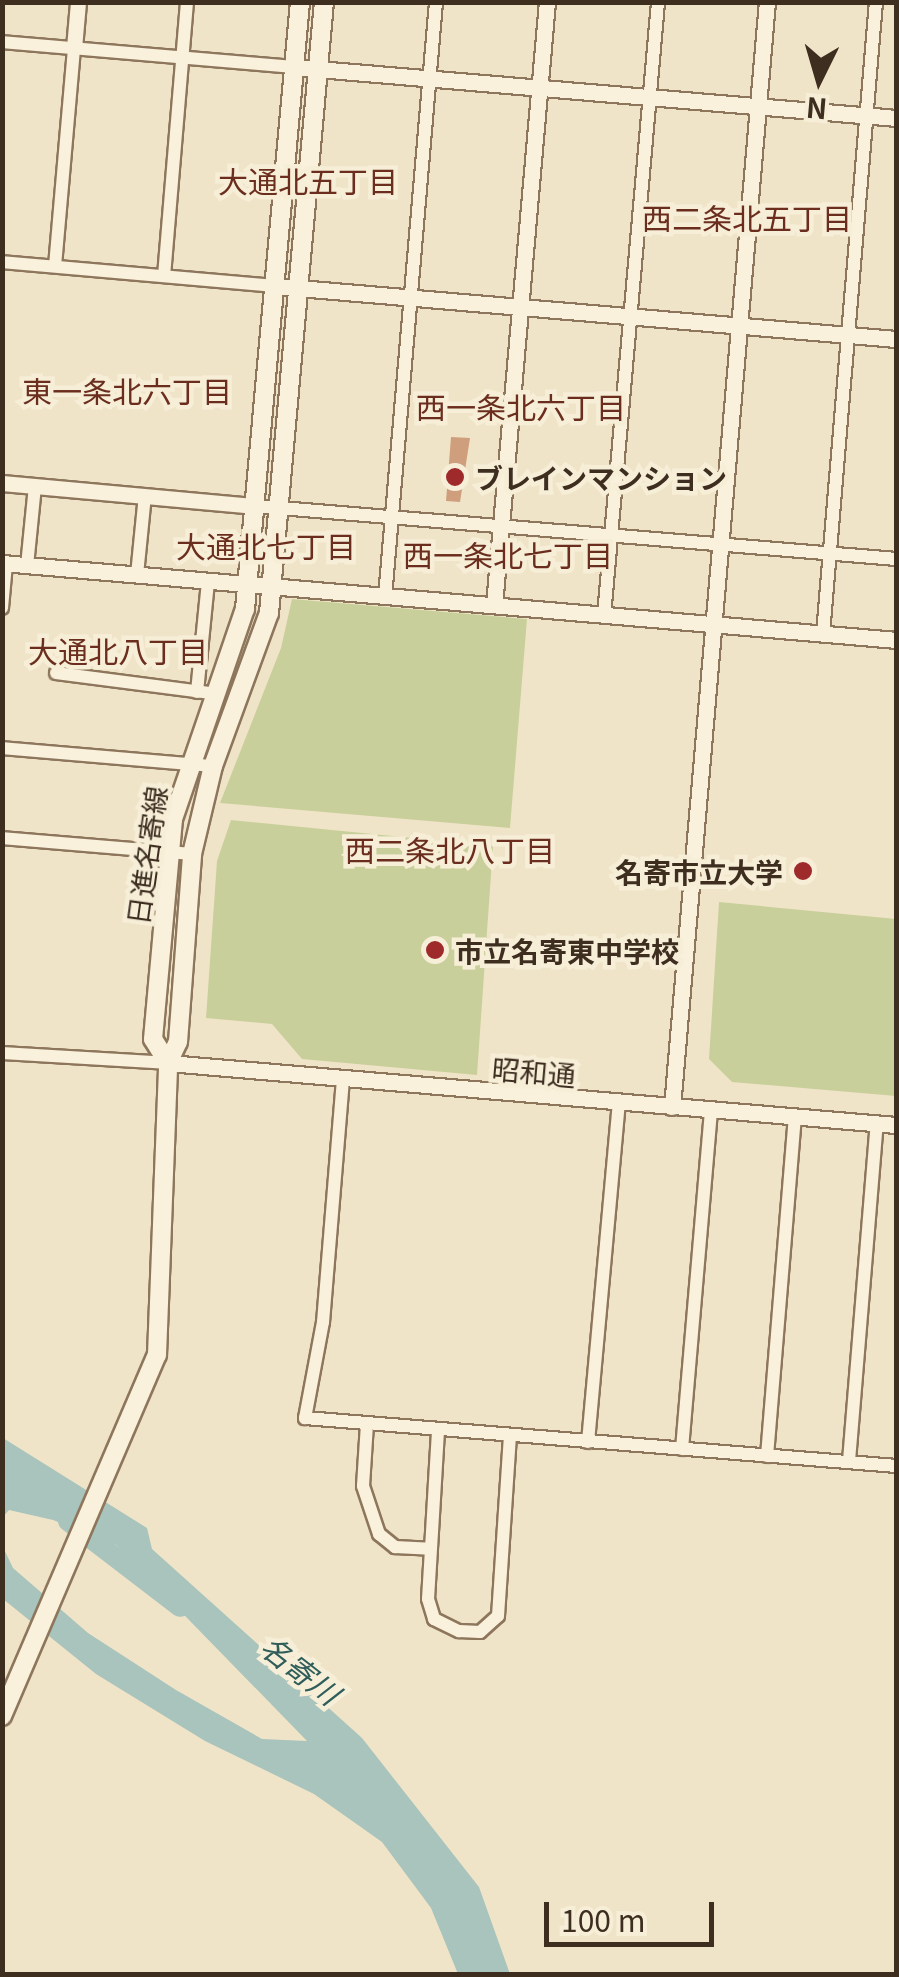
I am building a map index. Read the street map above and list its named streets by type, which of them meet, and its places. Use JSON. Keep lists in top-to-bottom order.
{
  "streets": {
    "main road": ["日進名寄線"],
    "street": ["昭和通"]
  },
  "crossings": [
    ["日進名寄線", "昭和通"]
  ],
  "districts": [
    "大通北五丁目",
    "西二条北五丁目",
    "東一条北六丁目",
    "西一条北六丁目",
    "大通北七丁目",
    "西一条北七丁目",
    "大通北八丁目",
    "西二条北八丁目"
  ],
  "water": ["名寄川"],
  "places": ["ブレインマンション", "名寄市立大学", "市立名寄東中学校"],
  "scale_bar": "100 m",
  "north": "bottom"
}
